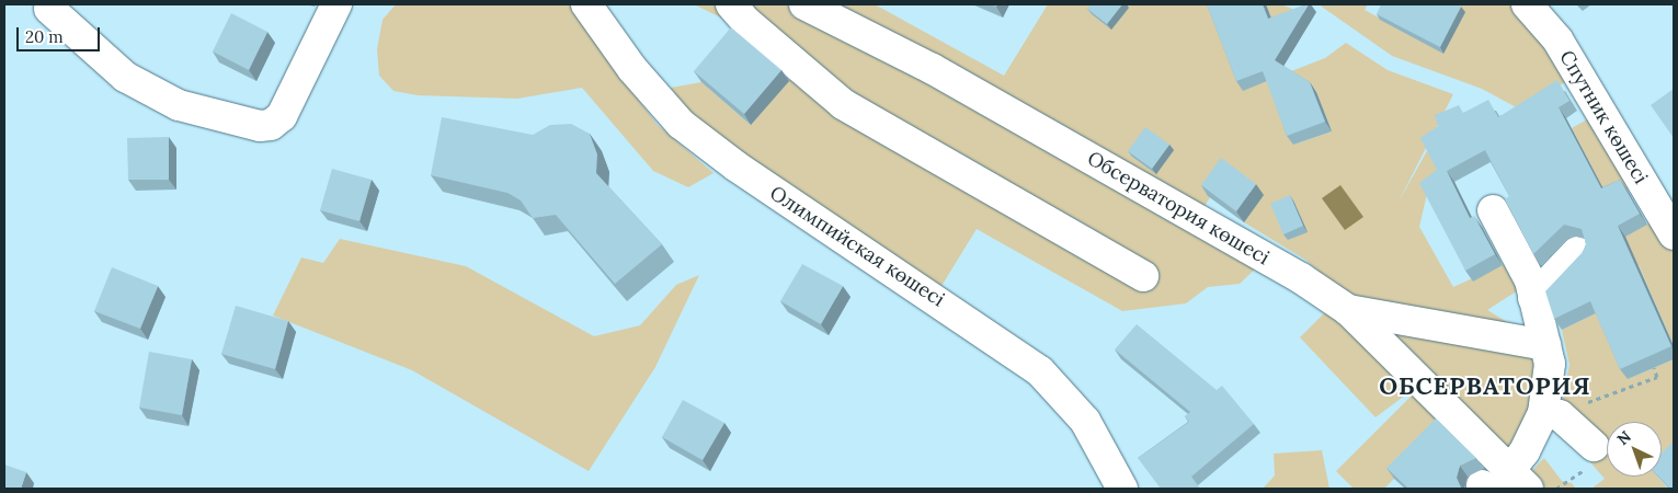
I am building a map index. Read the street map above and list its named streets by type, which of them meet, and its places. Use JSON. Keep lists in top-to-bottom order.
{
  "streets": {
    "street": ["Спутник көшесі", "Обсерватория көшесі", "Олимпийская көшесі"]
  },
  "districts": ["ОБСЕРВАТОРИЯ"],
  "scale_bar": "20 m",
  "north": "top left"
}
